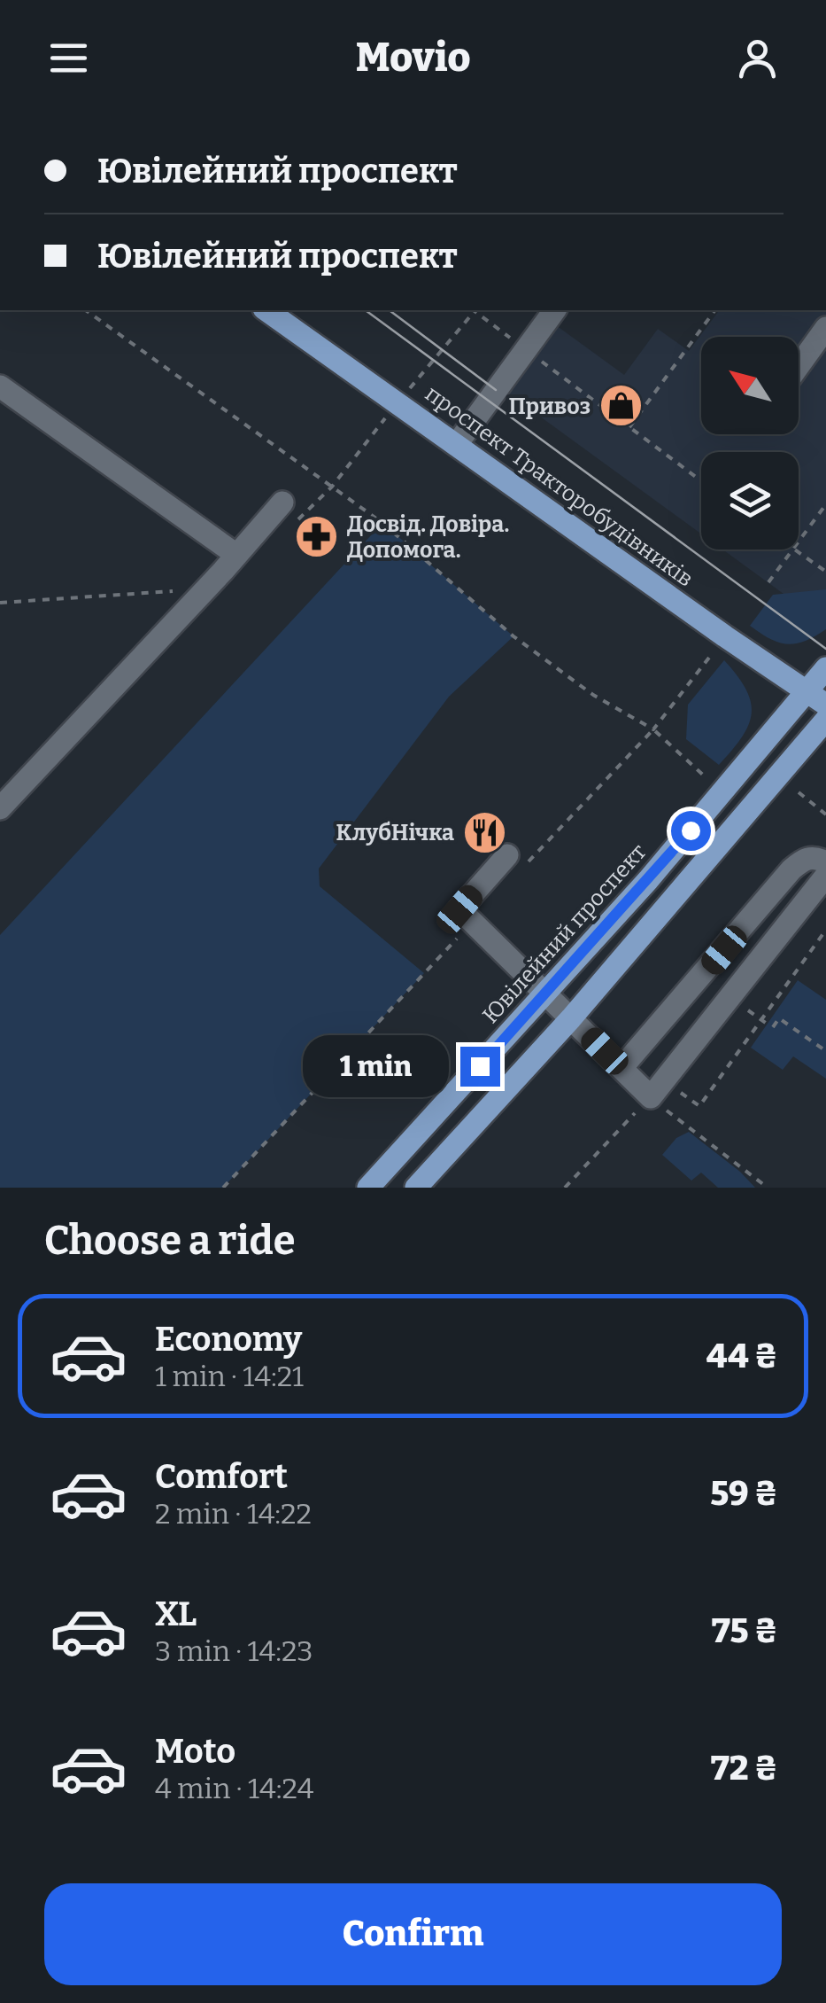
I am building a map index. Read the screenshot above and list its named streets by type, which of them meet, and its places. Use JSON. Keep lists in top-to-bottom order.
{
  "streets": {
    "main road": ["проспект Тракторобудівників", "Ювілейний проспект"]
  },
  "crossings": [
    ["проспект Тракторобудівників", "Ювілейний проспект"]
  ],
  "places": {
    "shop": ["Привоз"],
    "pharmacy": ["Досвід. Довіра. Допомога."],
    "restaurant": ["КлубНічка"]
  },
  "north": "top left",
  "page": {
    "header": "Movio",
    "banner": ["Ювілейний проспект", "Ювілейний проспект"],
    "bubble": "1 min",
    "heading": "Choose a ride",
    "list": [
      {
        "name": "Economy",
        "note": "1 min · 14:21",
        "value": "44 ₴"
      },
      {
        "name": "Comfort",
        "note": "2 min · 14:22",
        "value": "59 ₴"
      },
      {
        "name": "XL",
        "note": "3 min · 14:23",
        "value": "75 ₴"
      },
      {
        "name": "Moto",
        "note": "4 min · 14:24",
        "value": "72 ₴"
      }
    ],
    "buttons": "Confirm"
  }
}
